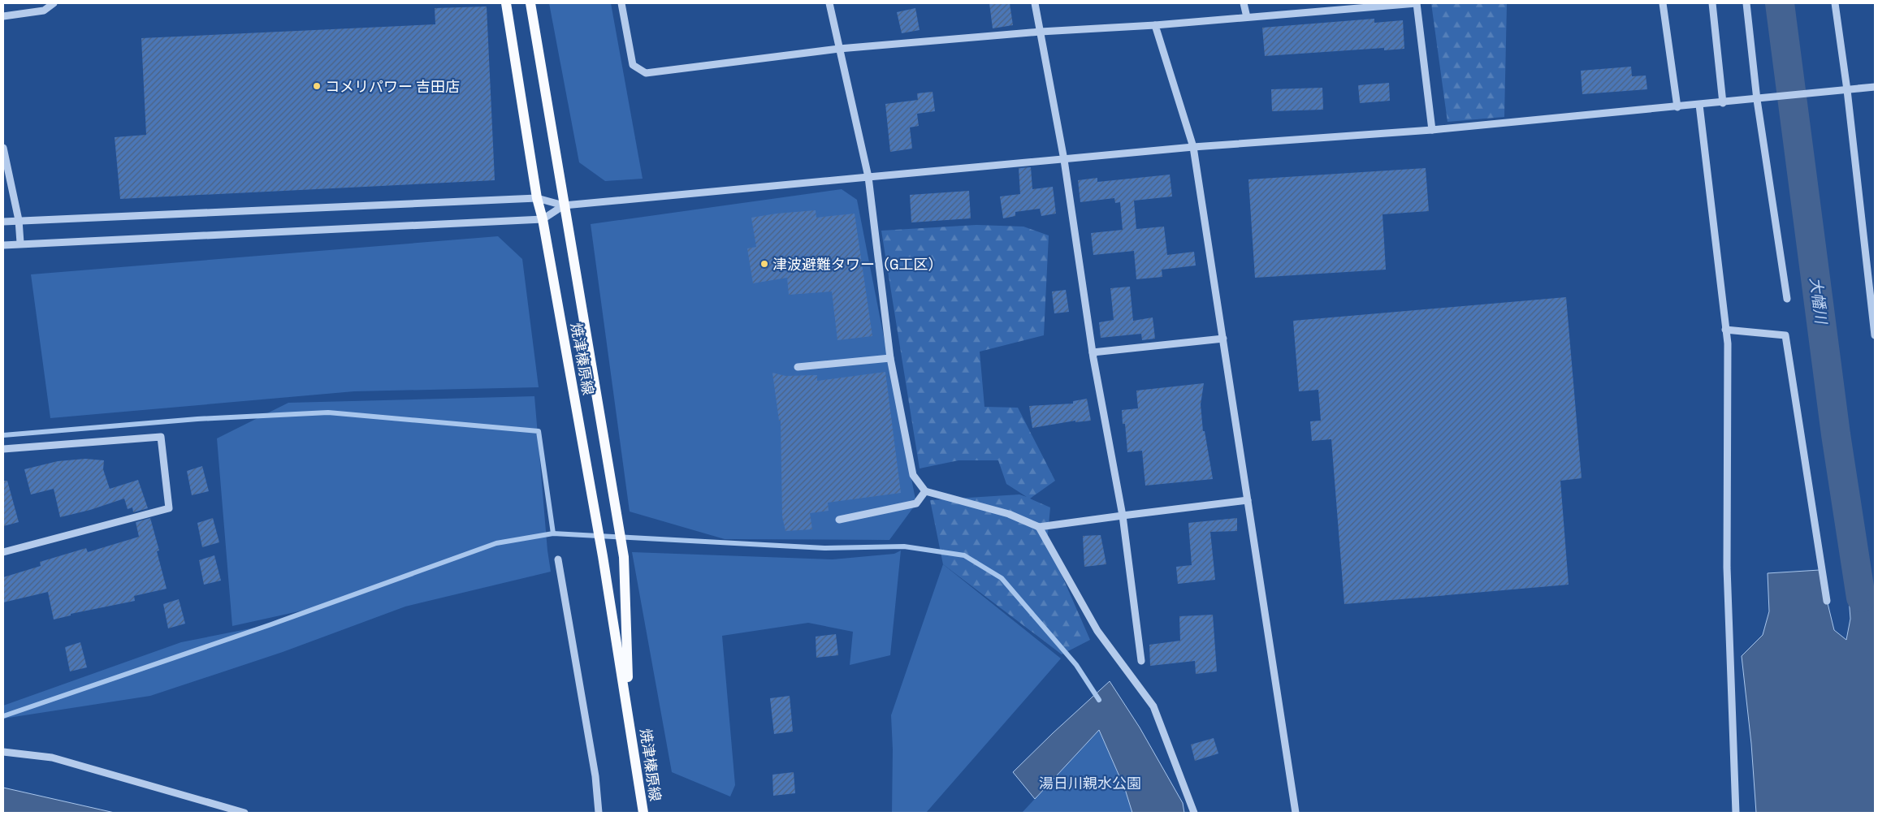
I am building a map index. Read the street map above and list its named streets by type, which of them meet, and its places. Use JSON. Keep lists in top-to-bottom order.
{
  "streets": {
    "main road": ["焼津榛原線"]
  },
  "water": ["大幡川"],
  "parks": ["湯日川親水公園"],
  "places": ["コメリパワー 吉田店", "津波避難タワー（G工区）"]
}
